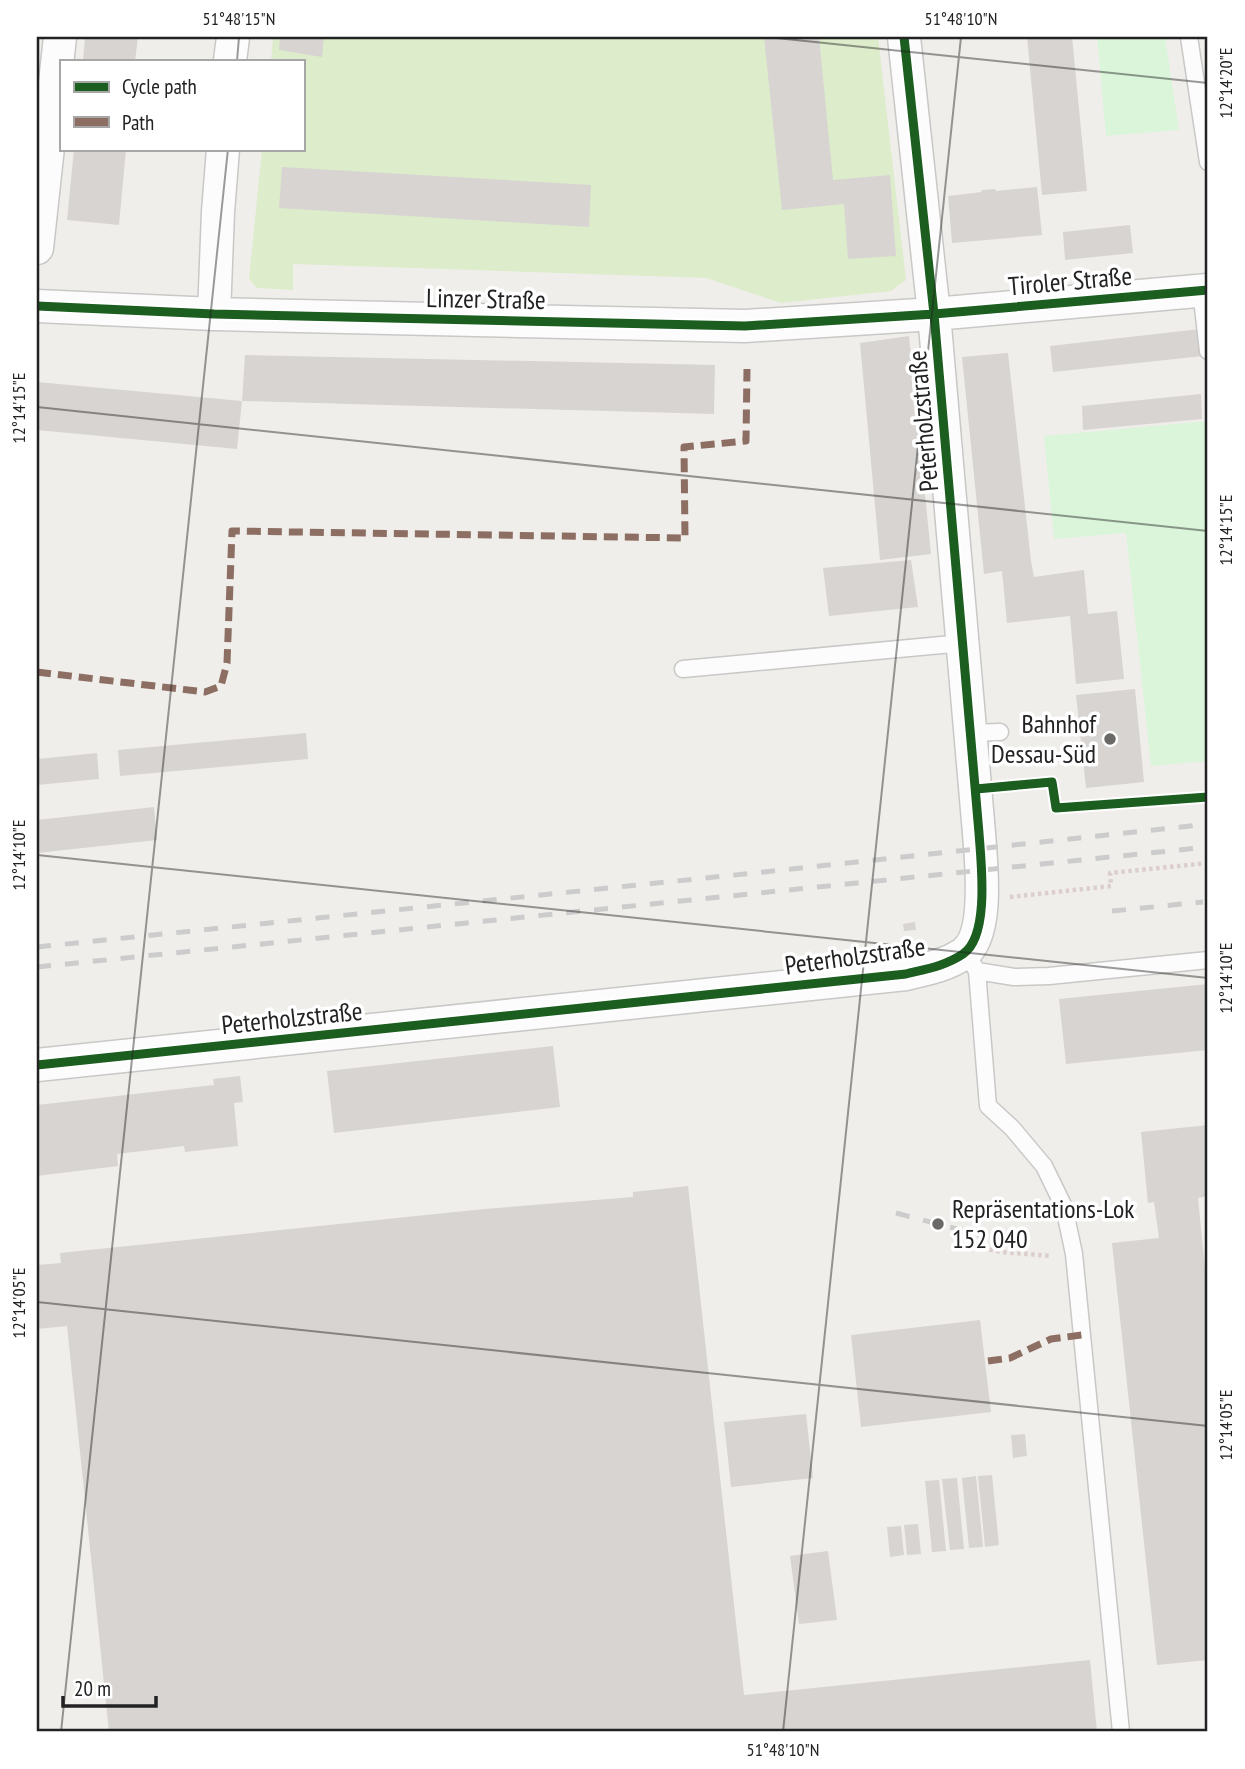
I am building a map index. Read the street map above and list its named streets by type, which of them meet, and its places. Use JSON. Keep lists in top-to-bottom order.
{
  "streets": {
    "street": ["Tiroler Straße", "Linzer Straße", "Peterholzstraße"]
  },
  "crossings": [
    ["Tiroler Straße", "Linzer Straße"],
    ["Tiroler Straße", "Peterholzstraße"],
    ["Linzer Straße", "Peterholzstraße"]
  ],
  "places": ["Bahnhof Dessau-Süd", "Repräsentations-Lok 152 040"],
  "legend": ["Cycle path", "Path"],
  "scale_bar": "20 m",
  "coordinates": [
    "51°48'15\"N",
    "51°48'10\"N",
    "12°14'20\"E",
    "12°14'15\"E",
    "12°14'10\"E",
    "12°14'05\"E"
  ]
}
